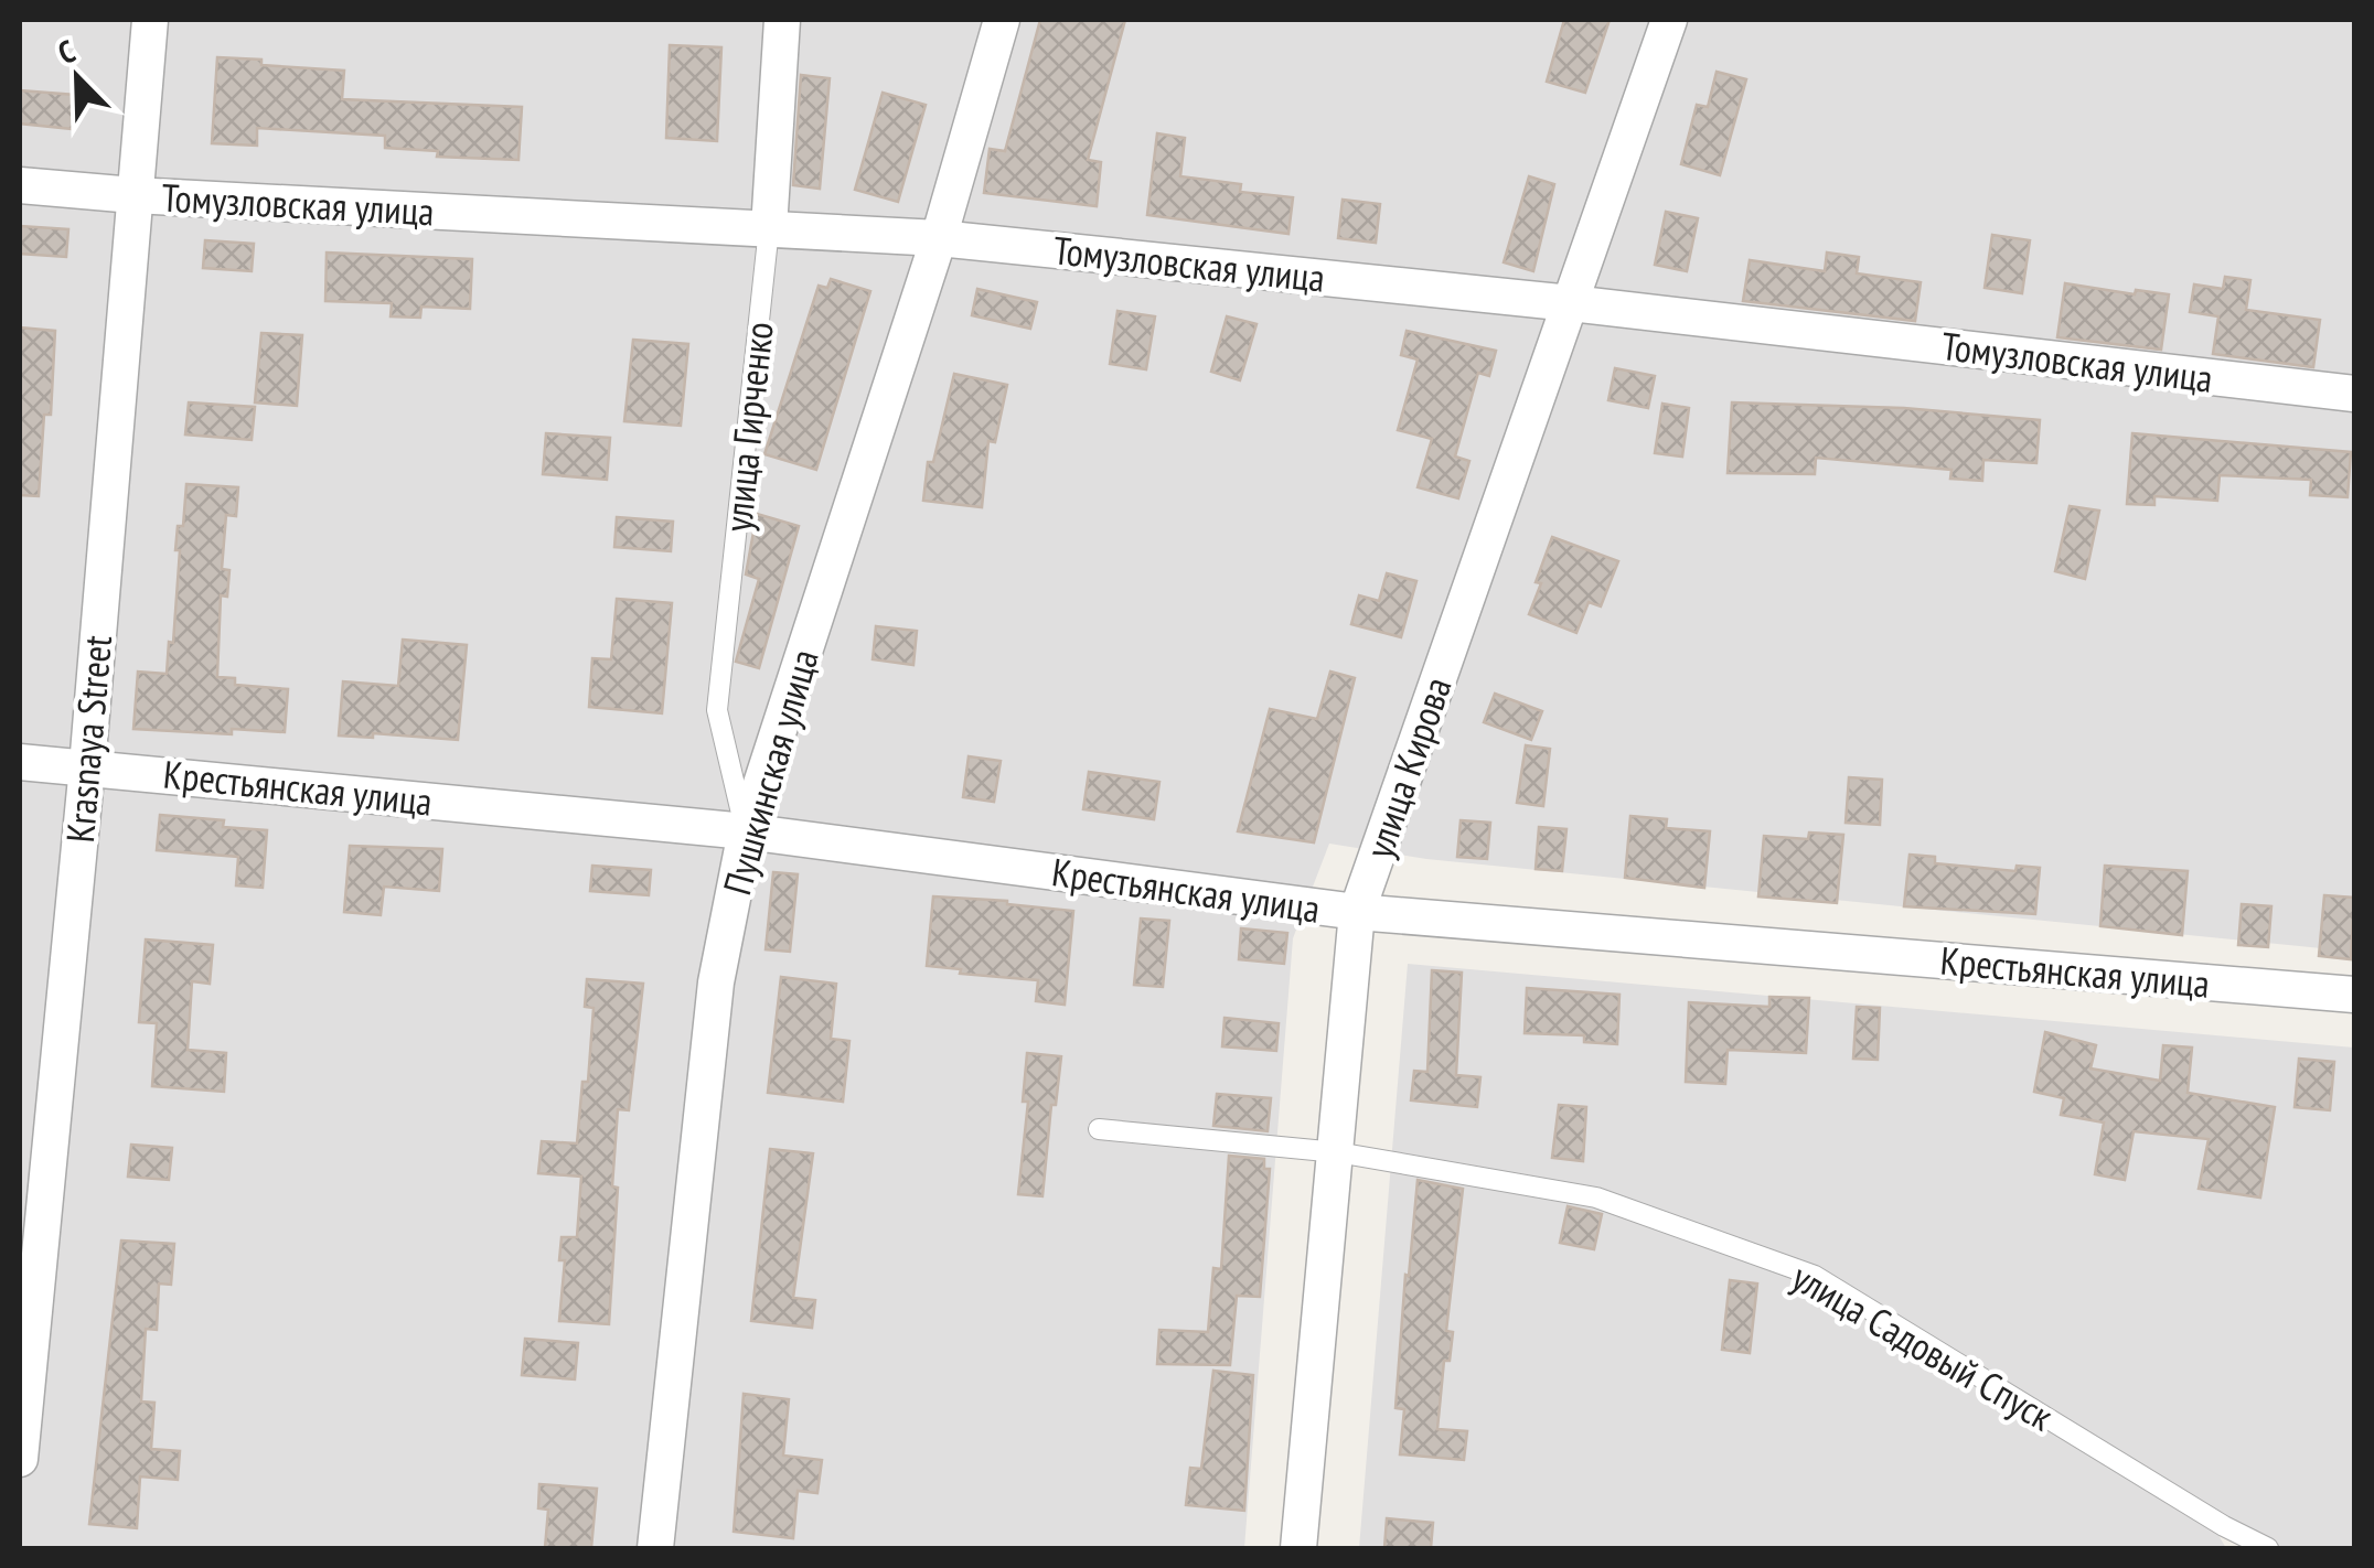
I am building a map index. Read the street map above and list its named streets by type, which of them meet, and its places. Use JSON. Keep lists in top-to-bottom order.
{
  "streets": {
    "street": [
      "Томузловская улица",
      "улица Гирченко",
      "Krasnaya Street",
      "улица Кирова",
      "Пушкинская улица",
      "Крестьянская улица"
    ],
    "lane": ["улица Садовый Спуск"]
  },
  "crossings": [
    ["Томузловская улица", "улица Гирченко"],
    ["Томузловская улица", "Krasnaya Street"],
    ["Томузловская улица", "улица Кирова"],
    ["Томузловская улица", "Пушкинская улица"],
    ["улица Гирченко", "Пушкинская улица"],
    ["улица Гирченко", "Крестьянская улица"],
    ["Krasnaya Street", "Крестьянская улица"],
    ["улица Кирова", "Крестьянская улица"],
    ["улица Кирова", "улица Садовый Спуск"],
    ["Пушкинская улица", "Крестьянская улица"]
  ],
  "north": "top left"
}
